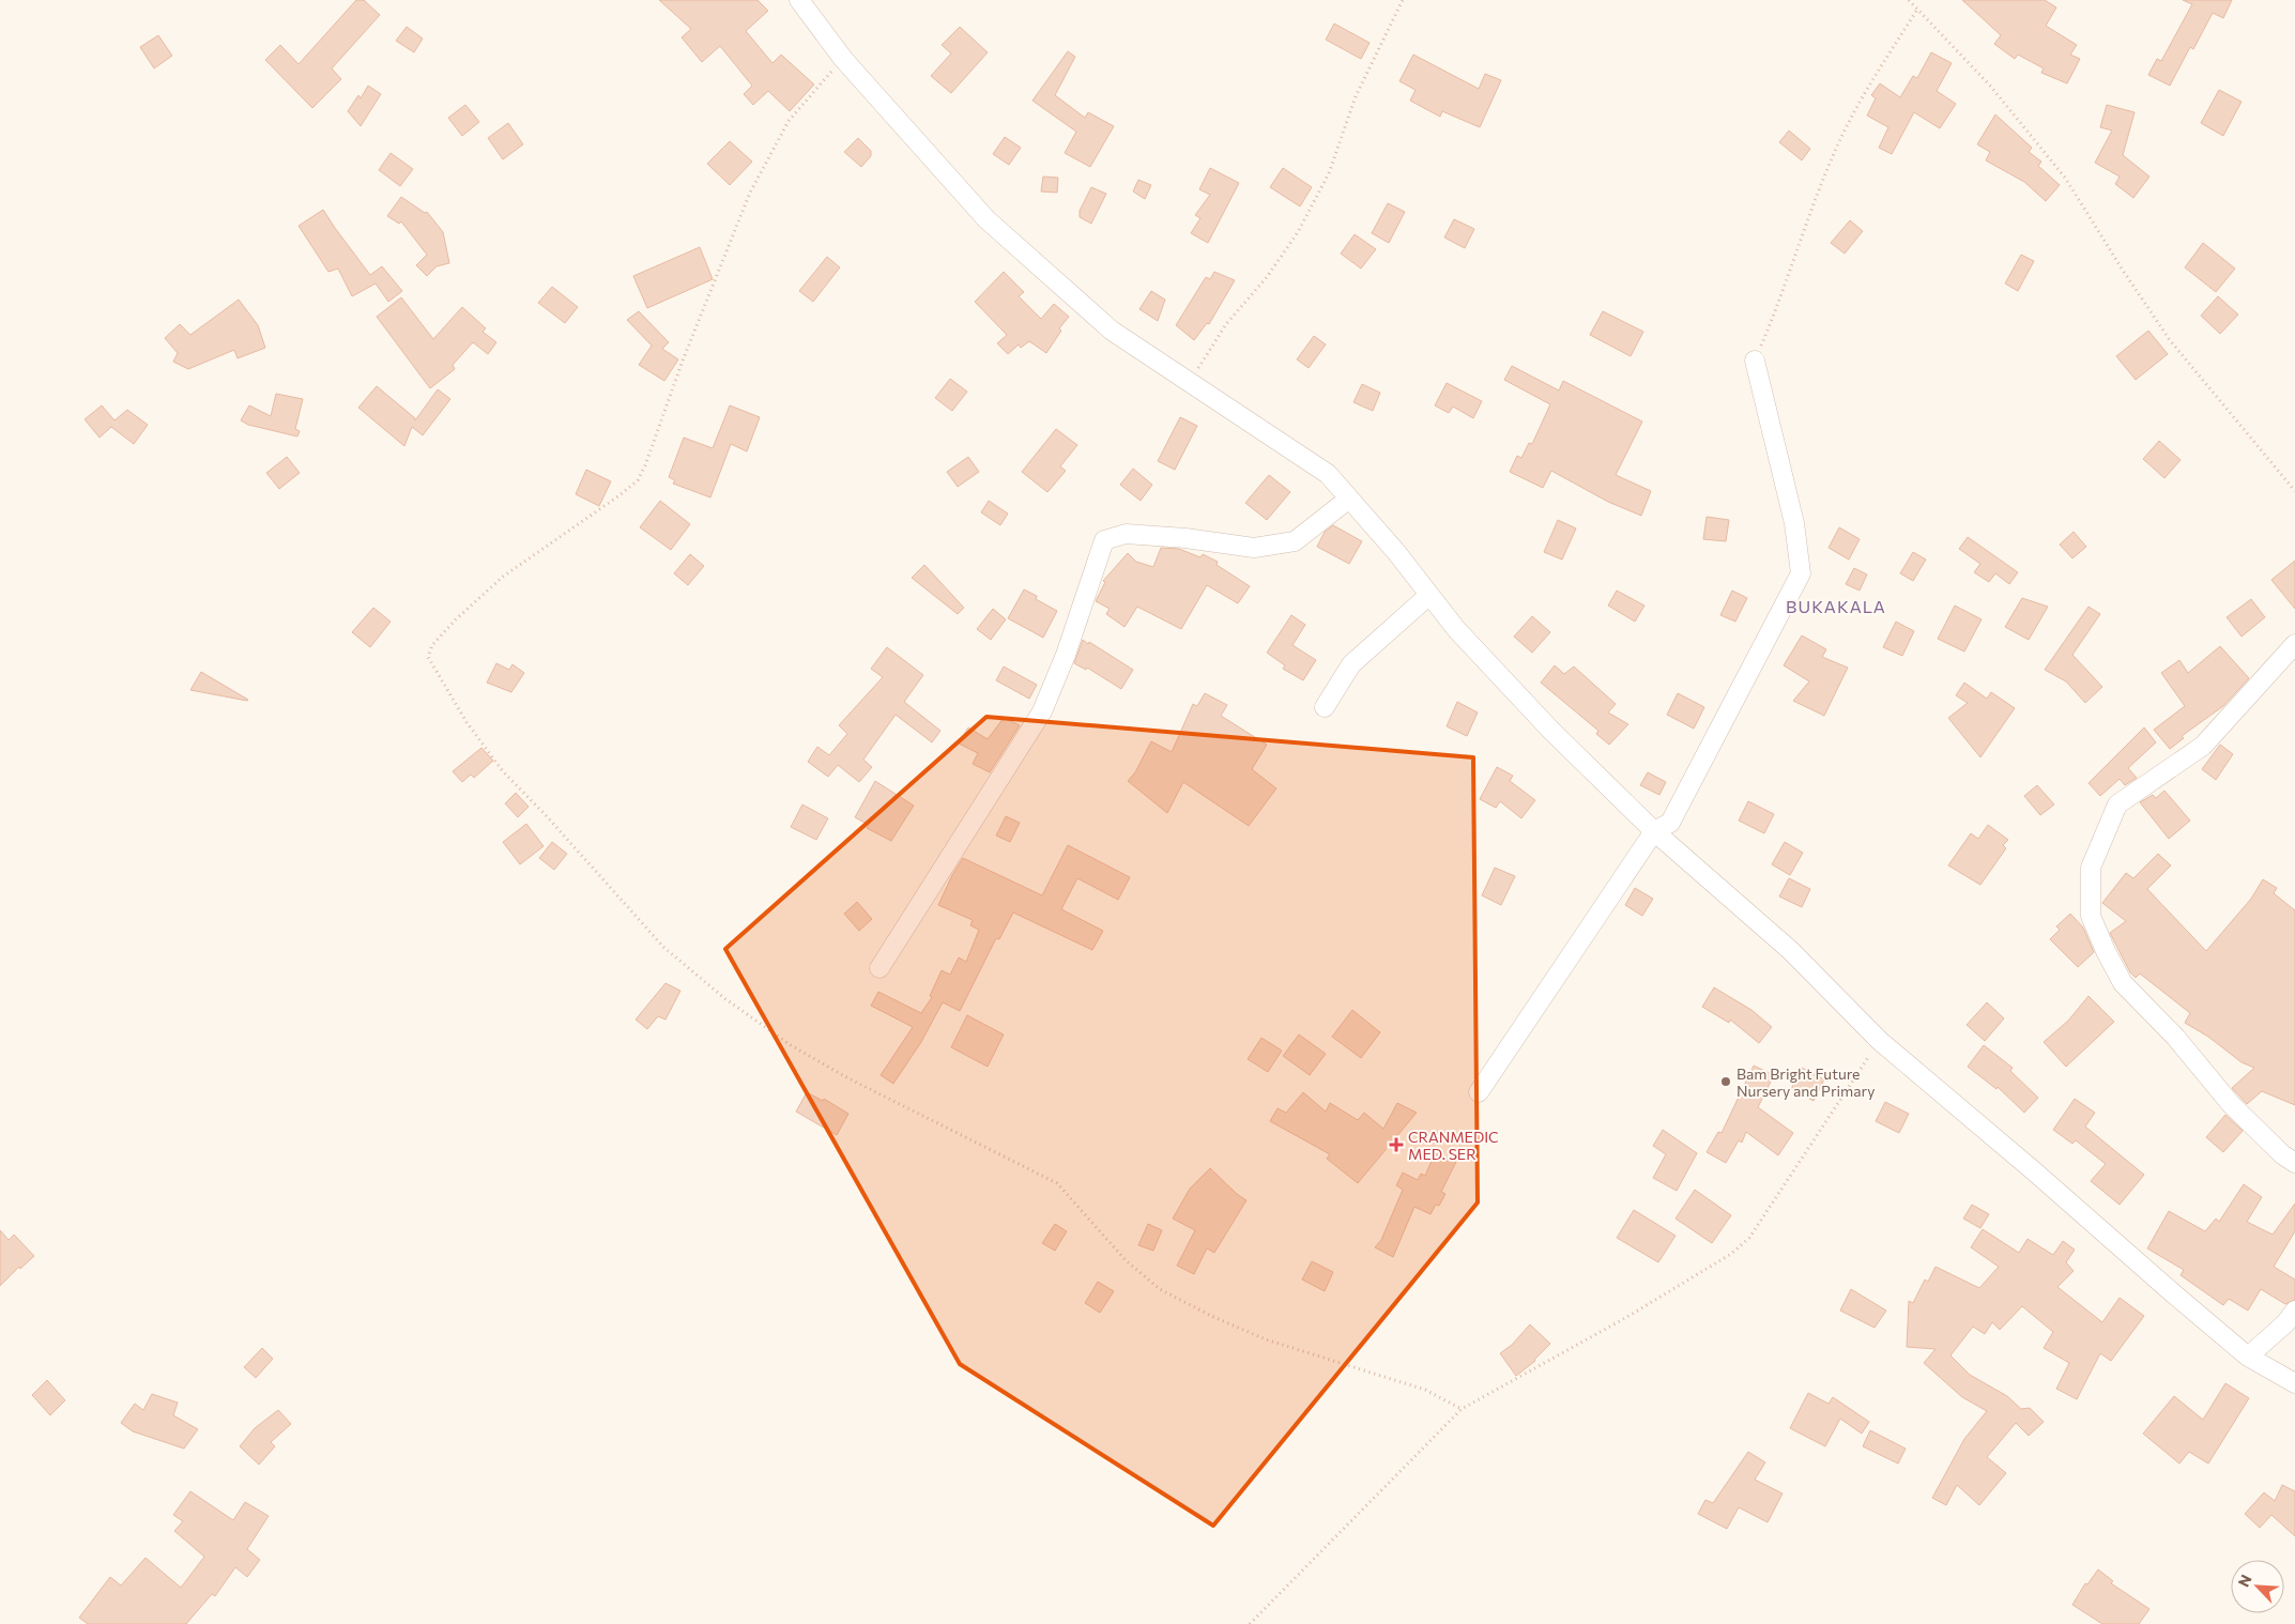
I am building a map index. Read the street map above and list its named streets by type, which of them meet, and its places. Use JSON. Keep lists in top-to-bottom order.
{
  "districts": ["BUKAKALA"],
  "places": {
    "other": ["Bam Bright Future Nursery and Primary"],
    "health": ["CRANMEDIC MED. SER"]
  },
  "north": "top left"
}
